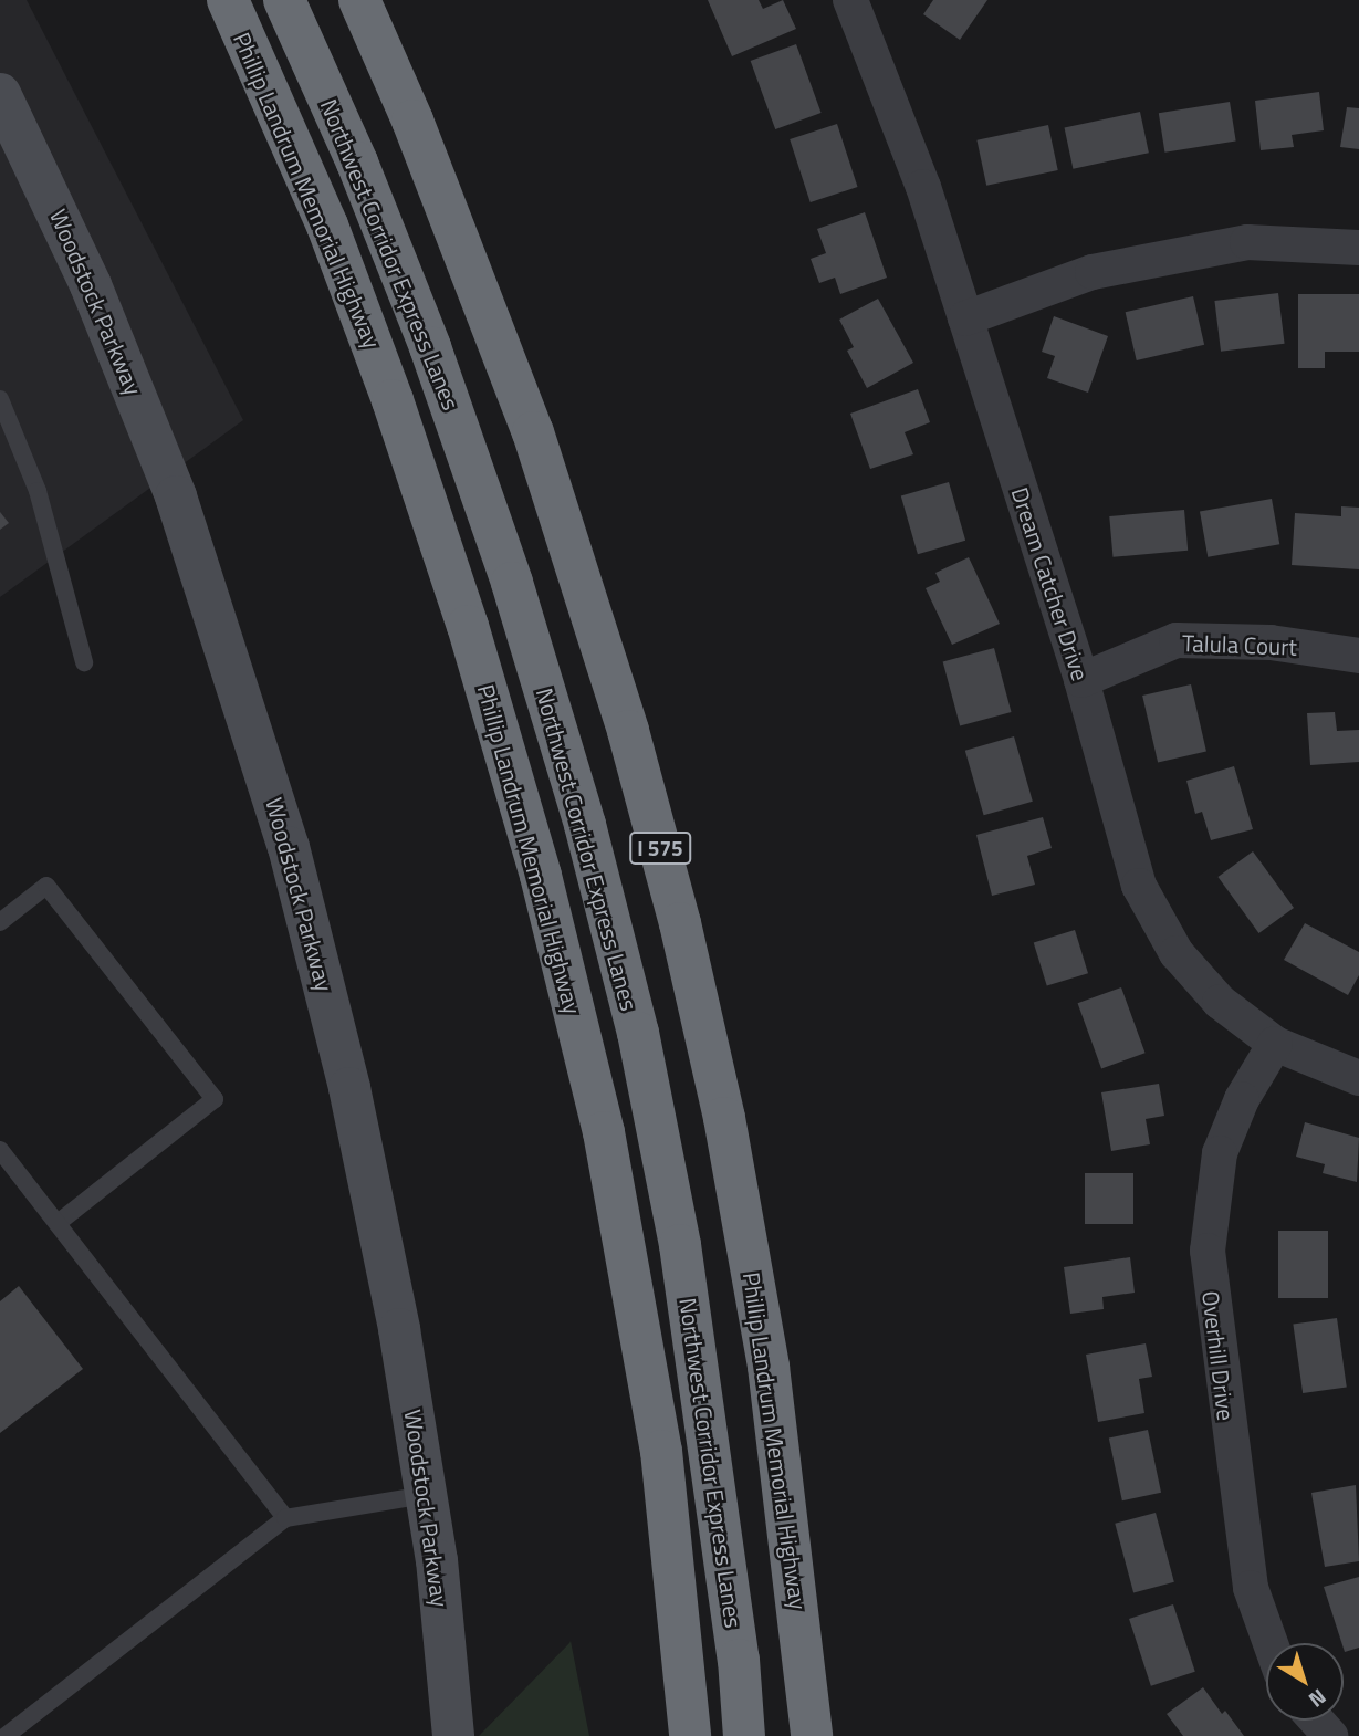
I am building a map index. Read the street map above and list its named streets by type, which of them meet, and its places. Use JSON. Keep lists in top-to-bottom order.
{
  "streets": {
    "highway": ["Phillip Landrum Memorial Highway", "Northwest Corridor Express Lanes", "I 575"],
    "main road": ["Woodstock Parkway"],
    "street": ["Dream Catcher Drive", "Talula Court", "Overhill Drive"]
  },
  "crossings": [
    ["Dream Catcher Drive", "Talula Court"],
    ["Dream Catcher Drive", "Overhill Drive"]
  ],
  "north": "bottom right"
}
